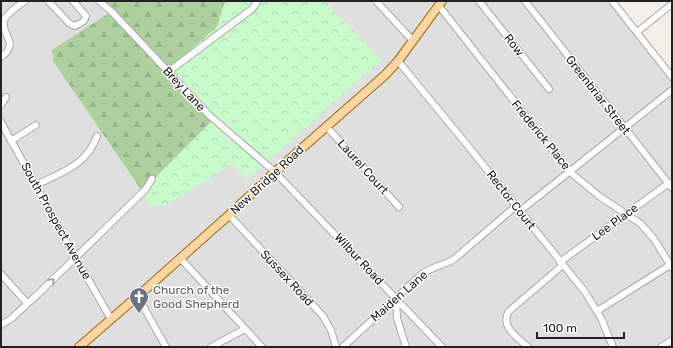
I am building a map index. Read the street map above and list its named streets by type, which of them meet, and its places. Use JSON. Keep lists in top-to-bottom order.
{
  "streets": {
    "main road": ["New Bridge Road"],
    "street": [
      "Row",
      "Brey Lane",
      "Greenbriar Street",
      "Frederick Place",
      "Laurel Court",
      "Rector Court",
      "South Prospect Avenue",
      "Lee Place",
      "Wilbur Road",
      "Sussex Road",
      "Maiden Lane"
    ]
  },
  "crossings": [
    ["Brey Lane", "New Bridge Road"],
    ["Brey Lane", "Wilbur Road"],
    ["Greenbriar Street", "Lee Place"],
    ["Greenbriar Street", "Maiden Lane"],
    ["Frederick Place", "New Bridge Road"],
    ["Frederick Place", "Lee Place"],
    ["Frederick Place", "Maiden Lane"],
    ["Laurel Court", "New Bridge Road"],
    ["New Bridge Road", "Rector Court"],
    ["New Bridge Road", "South Prospect Avenue"],
    ["New Bridge Road", "Wilbur Road"],
    ["New Bridge Road", "Sussex Road"],
    ["Rector Court", "Lee Place"],
    ["Rector Court", "Maiden Lane"],
    ["Wilbur Road", "Maiden Lane"]
  ],
  "places": {
    "church": ["Church of the Good Shepherd"]
  },
  "scale_bar": "100 m"
}
